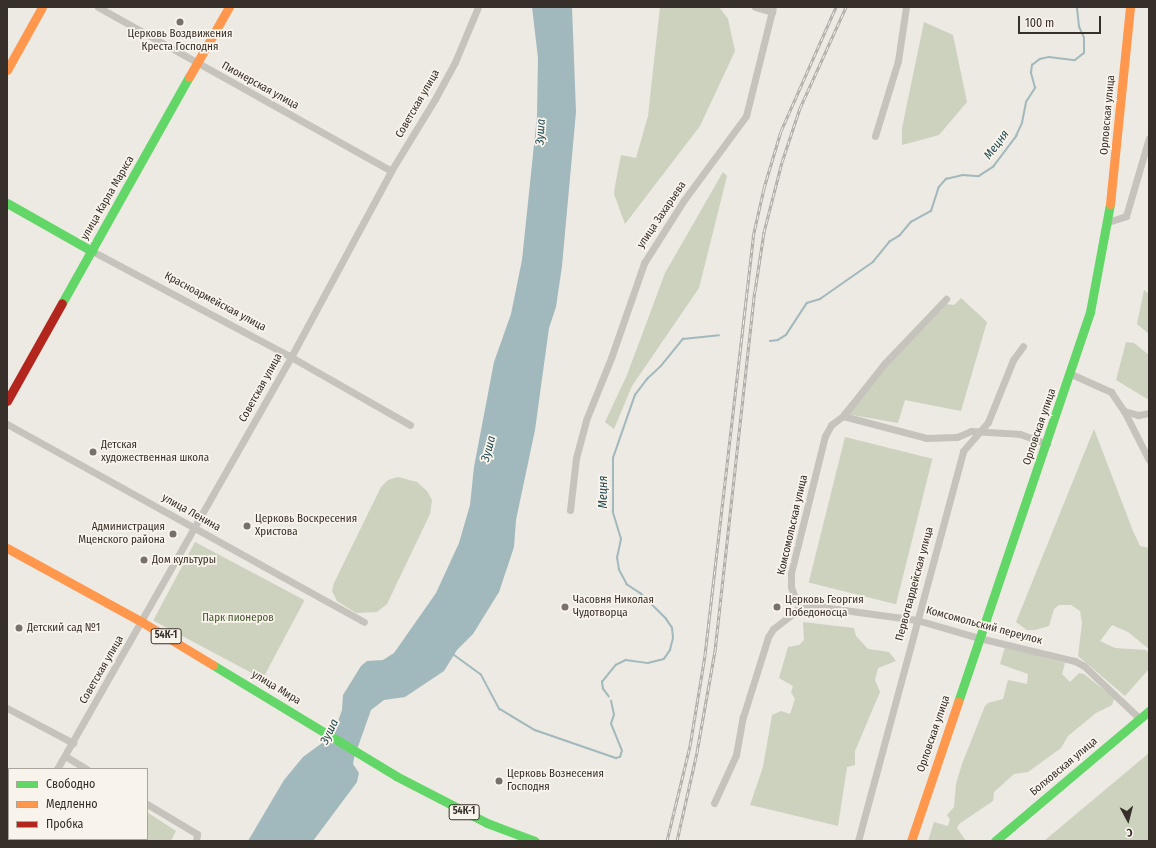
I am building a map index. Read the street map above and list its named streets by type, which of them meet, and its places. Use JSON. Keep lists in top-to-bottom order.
{
  "streets": {
    "main road": [
      "Орловская улица",
      "улица Карла Маркса",
      "Красноармейская улица",
      "54К-1",
      "улица Мира",
      "Болховская улица"
    ],
    "street": [
      "Пионерская улица",
      "Советская улица",
      "улица Захарьева",
      "улица Ленина",
      "Комсомольская улица",
      "Первогвардейская улица",
      "Комсомольский переулок"
    ]
  },
  "crossings": [
    ["Пионерская улица", "Советская улица"],
    ["Пионерская улица", "улица Карла Маркса"],
    ["Советская улица", "Красноармейская улица"],
    ["Советская улица", "улица Ленина"],
    ["Советская улица", "улица Мира"],
    ["Орловская улица", "Комсомольский переулок"],
    ["улица Карла Маркса", "Красноармейская улица"],
    ["Комсомольская улица", "Комсомольский переулок"],
    ["Первогвардейская улица", "Комсомольский переулок"],
    ["Комсомольский переулок", "Болховская улица"]
  ],
  "water": ["Зуша", "Мецня"],
  "parks": ["Парк пионеров"],
  "places": [
    "Церковь Воздвижения Креста Господня",
    "Детская художественная школа",
    "Церковь Воскресения Христова",
    "Администрация Мценского района",
    "Дом культуры",
    "Часовня Николая Чудотворца",
    "Церковь Георгия Победоносца",
    "Детский сад №1",
    "Церковь Вознесения Господня"
  ],
  "legend": ["Свободно", "Медленно", "Пробка"],
  "scale_bar": "100 m",
  "north": "bottom"
}
